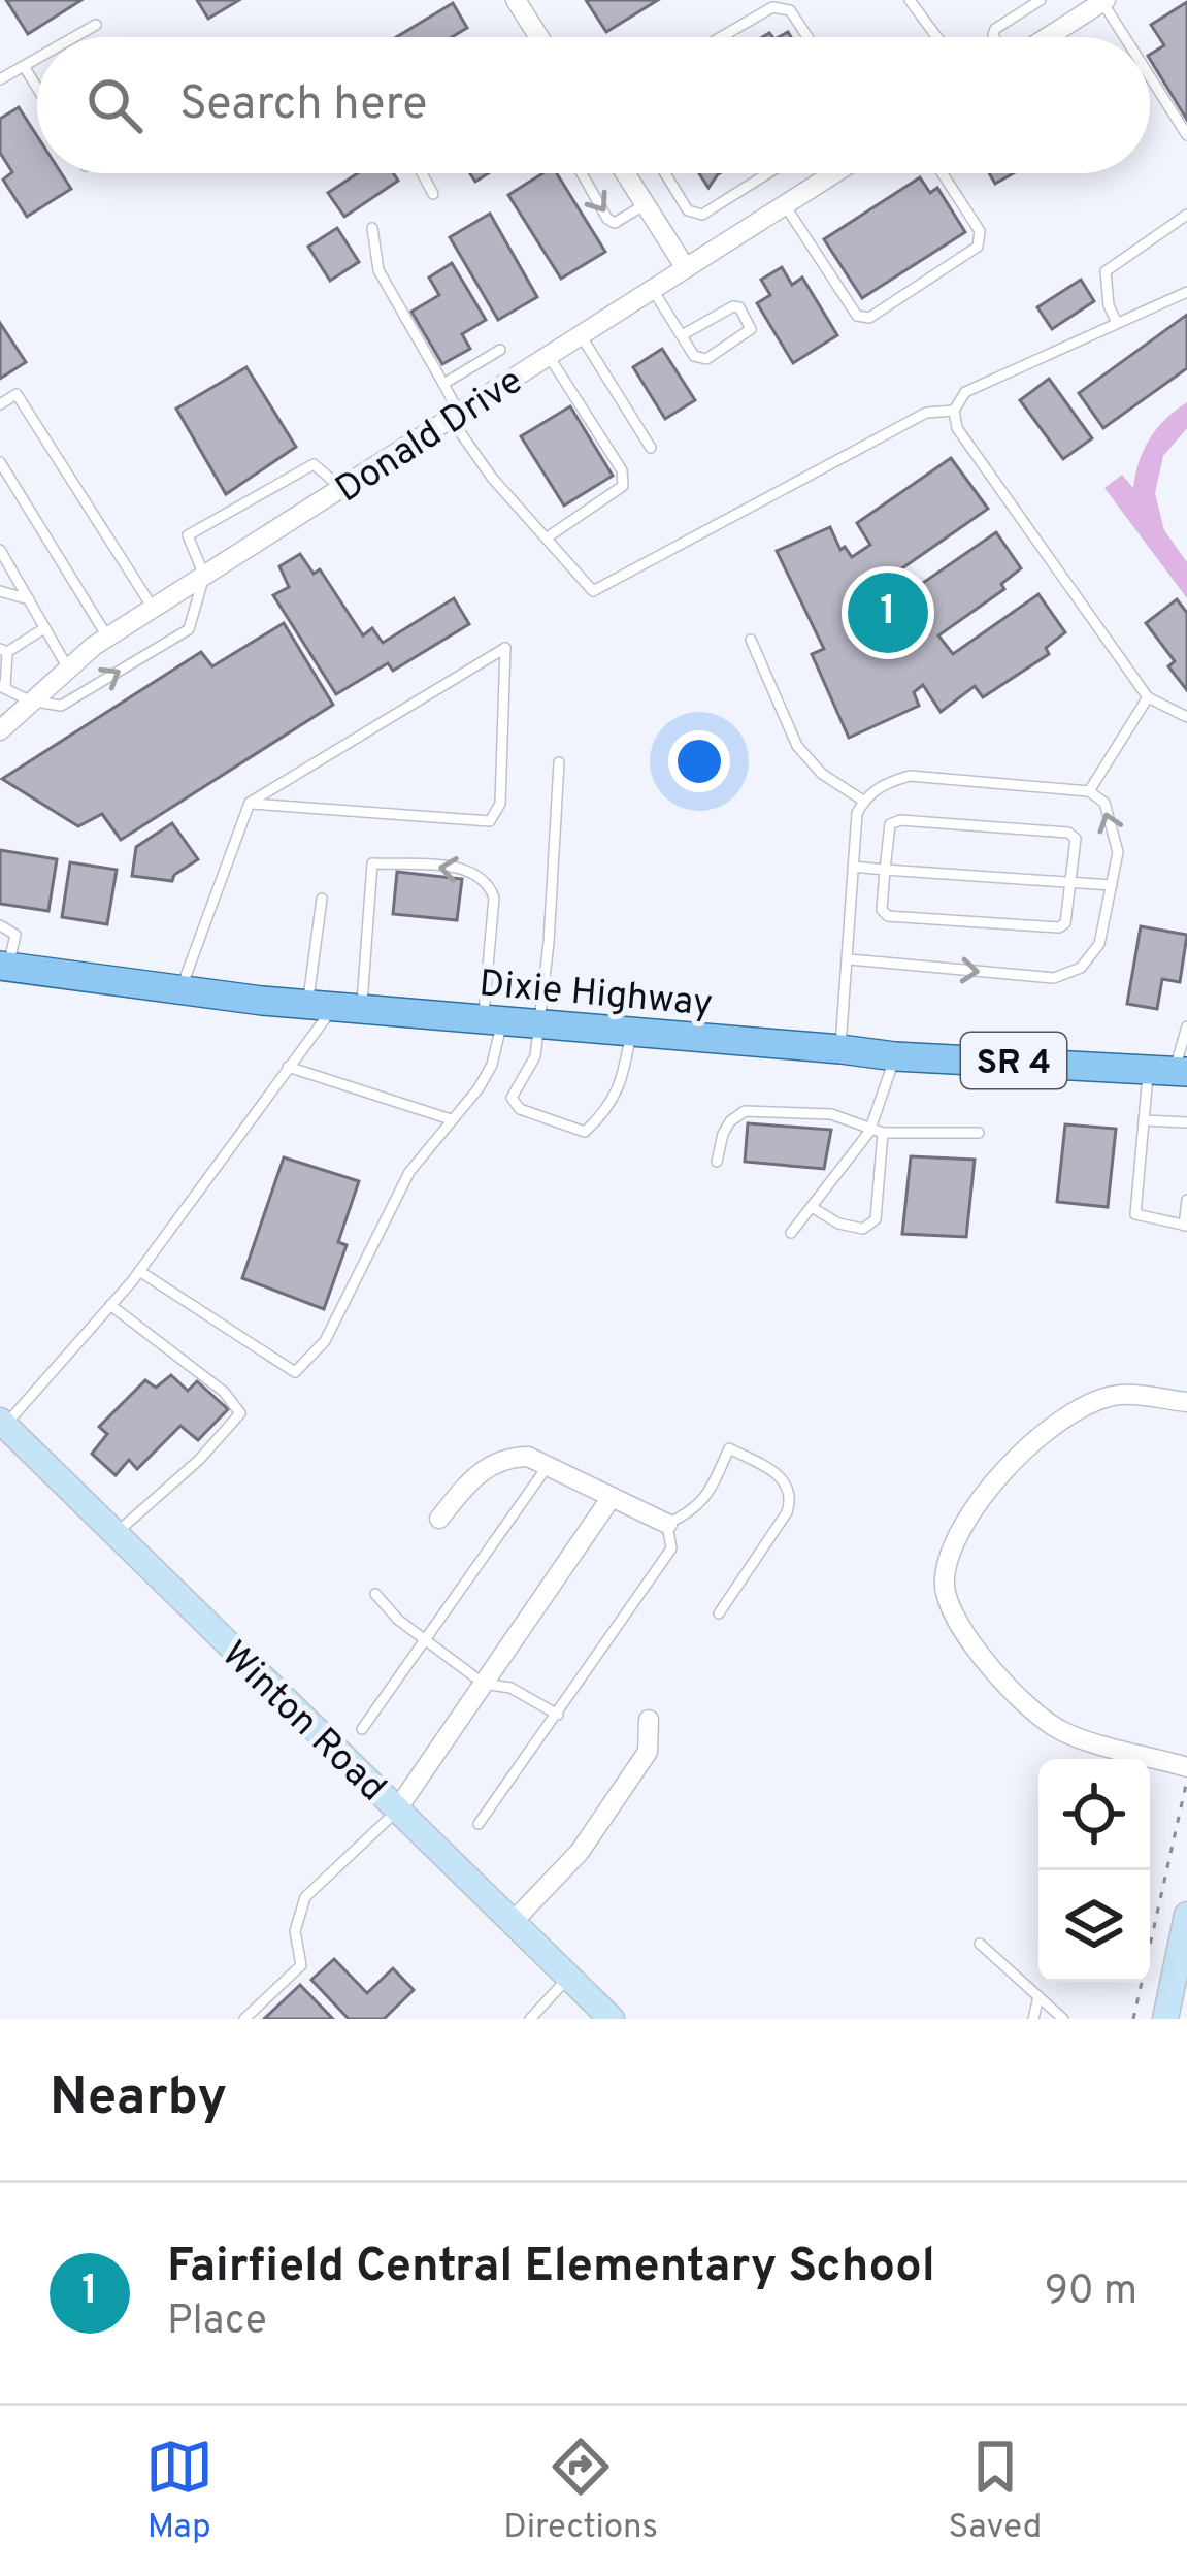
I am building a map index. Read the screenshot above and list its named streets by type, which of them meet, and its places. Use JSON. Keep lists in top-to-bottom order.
{
  "streets": {
    "main road": ["Dixie Highway", "SR 4"],
    "street": ["Donald Drive", "Winton Road"]
  },
  "page": {
    "search": "Search here",
    "pins": "1",
    "heading": "Nearby",
    "list": [
      {
        "mark": "1",
        "name": "Fairfield Central Elementary School",
        "note": "Place",
        "value": "90 m"
      }
    ],
    "nav": ["Map", "Directions", "Saved"]
  }
}
